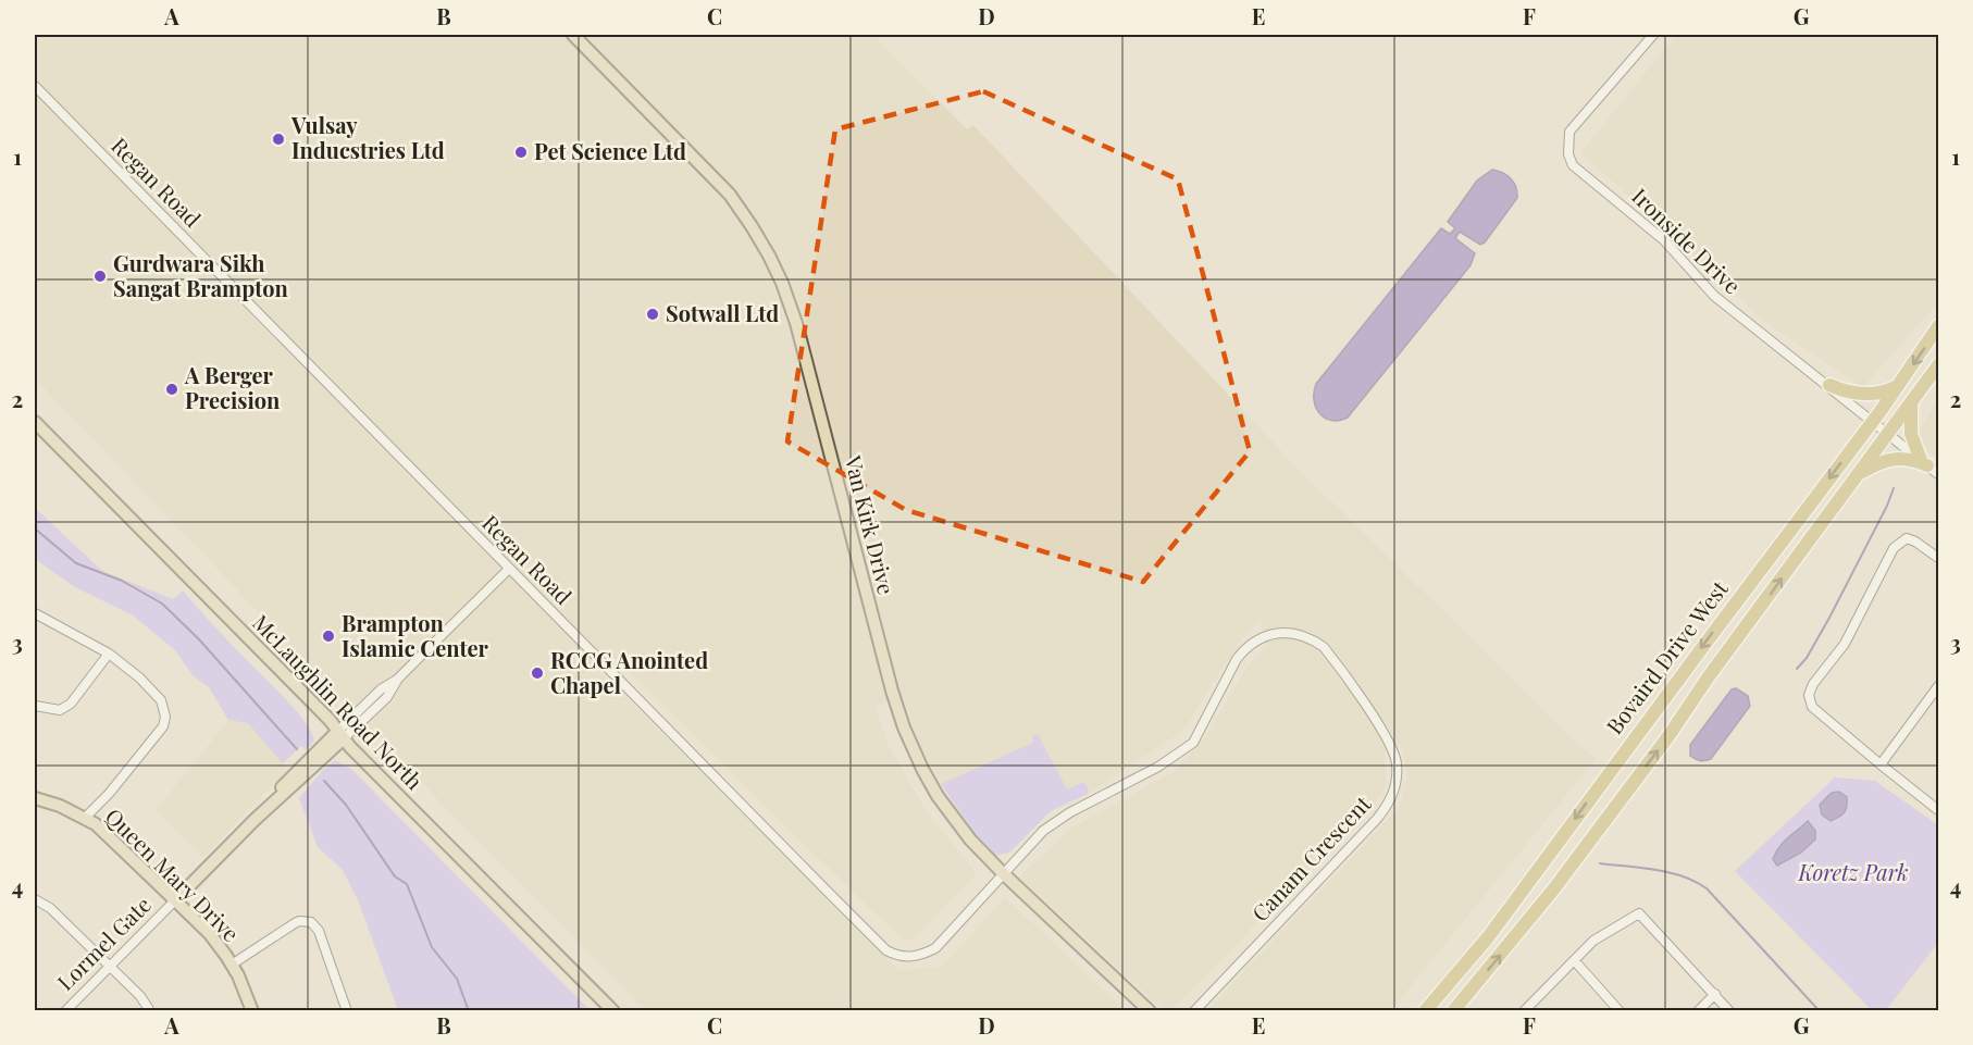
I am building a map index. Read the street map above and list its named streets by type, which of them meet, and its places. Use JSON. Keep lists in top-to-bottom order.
{
  "streets": {
    "main road": ["Bovaird Drive West"],
    "street": [
      "Regan Road",
      "Ironside Drive",
      "Van Kirk Drive",
      "McLaughlin Road North",
      "Canam Crescent",
      "Queen Mary Drive",
      "Lormel Gate"
    ]
  },
  "crossings": [
    ["Regan Road", "Van Kirk Drive"],
    ["Regan Road", "Canam Crescent"],
    ["Ironside Drive", "Bovaird Drive West"],
    ["Van Kirk Drive", "Canam Crescent"],
    ["McLaughlin Road North", "Lormel Gate"],
    ["Queen Mary Drive", "Lormel Gate"]
  ],
  "parks": ["Koretz Park"],
  "places": [
    "Vulsay Inducstries Ltd",
    "Pet Science Ltd",
    "Gurdwara Sikh Sangat Brampton",
    "Sotwall Ltd",
    "A Berger Precision",
    "Brampton Islamic Center",
    "RCCG Anointed Chapel"
  ],
  "grid": {
    "columns": [
      "A",
      "B",
      "C",
      "D",
      "E",
      "F",
      "G"
    ],
    "rows": [
      "1",
      "2",
      "3",
      "4"
    ]
  }
}
